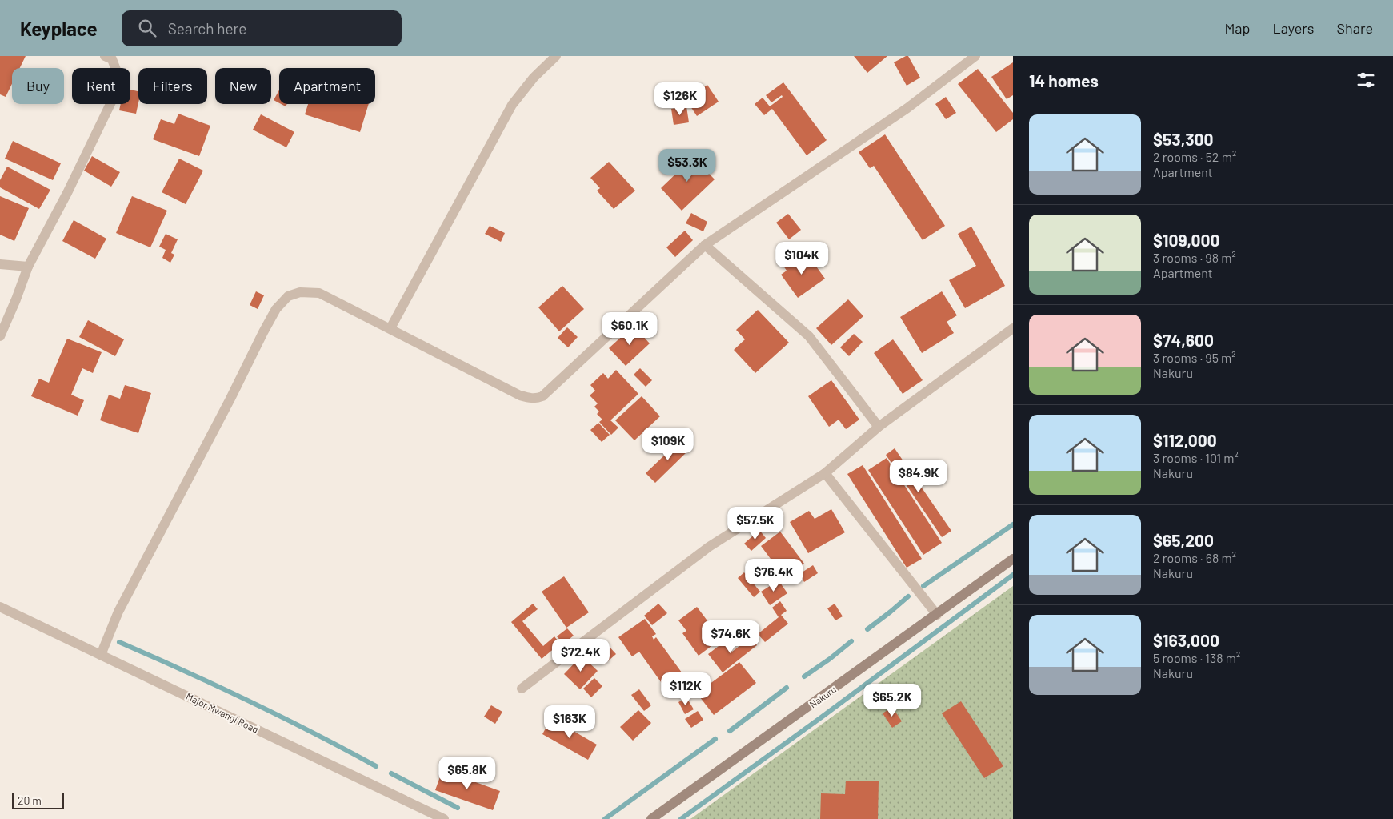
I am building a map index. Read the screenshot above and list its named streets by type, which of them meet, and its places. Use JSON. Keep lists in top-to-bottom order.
{
  "streets": {
    "main road": ["Nakuru"],
    "street": ["Major Mwangi Road"]
  },
  "scale_bar": "20 m",
  "page": {
    "header": "Keyplace",
    "search": "Search here",
    "nav": ["Map", "Layers", "Share"],
    "heading": "14 homes",
    "chip": [
      "Buy",
      "Rent",
      "Filters",
      "New",
      "Apartment"
    ],
    "price": [
      "$126K",
      "$53.3K",
      "$104K",
      "$60.1K",
      "$109K",
      "$84.9K",
      "$57.5K",
      "$76.4K",
      "$74.6K",
      "$72.4K",
      "$112K",
      "$65.2K",
      "$163K",
      "$65.8K"
    ],
    "list": [
      {
        "name": "$53,300",
        "note": "2 rooms · 52 m² · Apartment"
      },
      {
        "name": "$109,000",
        "note": "3 rooms · 98 m² · Apartment"
      },
      {
        "name": "$74,600",
        "note": "3 rooms · 95 m² · Nakuru"
      },
      {
        "name": "$112,000",
        "note": "3 rooms · 101 m² · Nakuru"
      },
      {
        "name": "$65,200",
        "note": "2 rooms · 68 m² · Nakuru"
      },
      {
        "name": "$163,000",
        "note": "5 rooms · 138 m² · Nakuru"
      }
    ],
    "scale": "20 m"
  }
}
